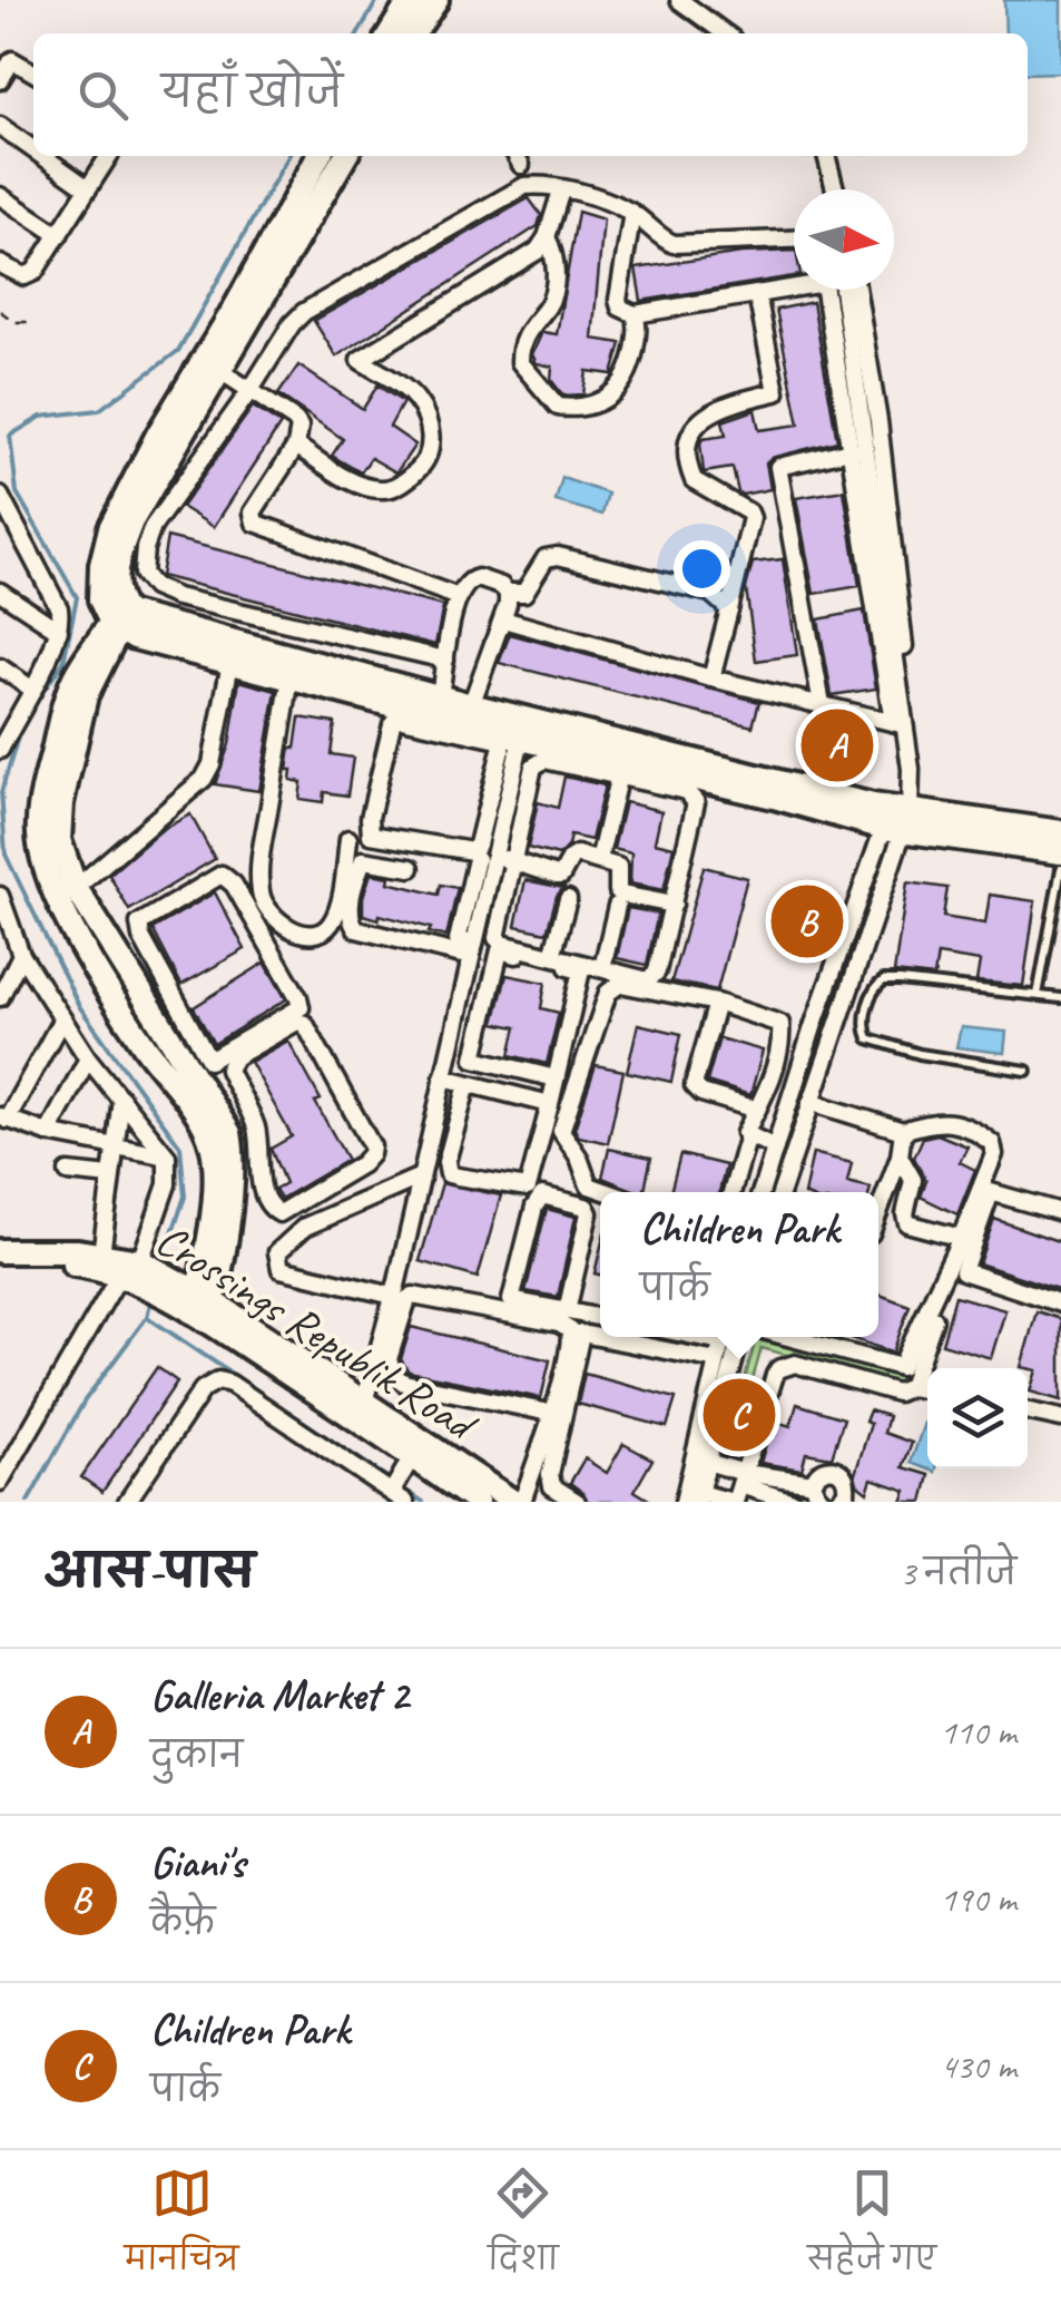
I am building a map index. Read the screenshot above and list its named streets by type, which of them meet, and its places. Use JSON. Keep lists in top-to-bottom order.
{
  "streets": {
    "street": ["Crossings Republik Road"]
  },
  "north": "right",
  "page": {
    "search": "यहाँ खोजें",
    "pins": ["A", "B", "C"],
    "popup": ["Children Park", "पार्क"],
    "heading": ["आस-पास", "3 नतीजे"],
    "list": [
      {
        "mark": "A",
        "name": "Galleria Market 2",
        "note": "दुकान",
        "value": "110 m"
      },
      {
        "mark": "B",
        "name": "Giani's",
        "note": "कैफ़े",
        "value": "190 m"
      },
      {
        "mark": "C",
        "name": "Children Park",
        "note": "पार्क",
        "value": "430 m"
      }
    ],
    "nav": ["मानचित्र", "दिशा", "सहेजे गए"]
  }
}
